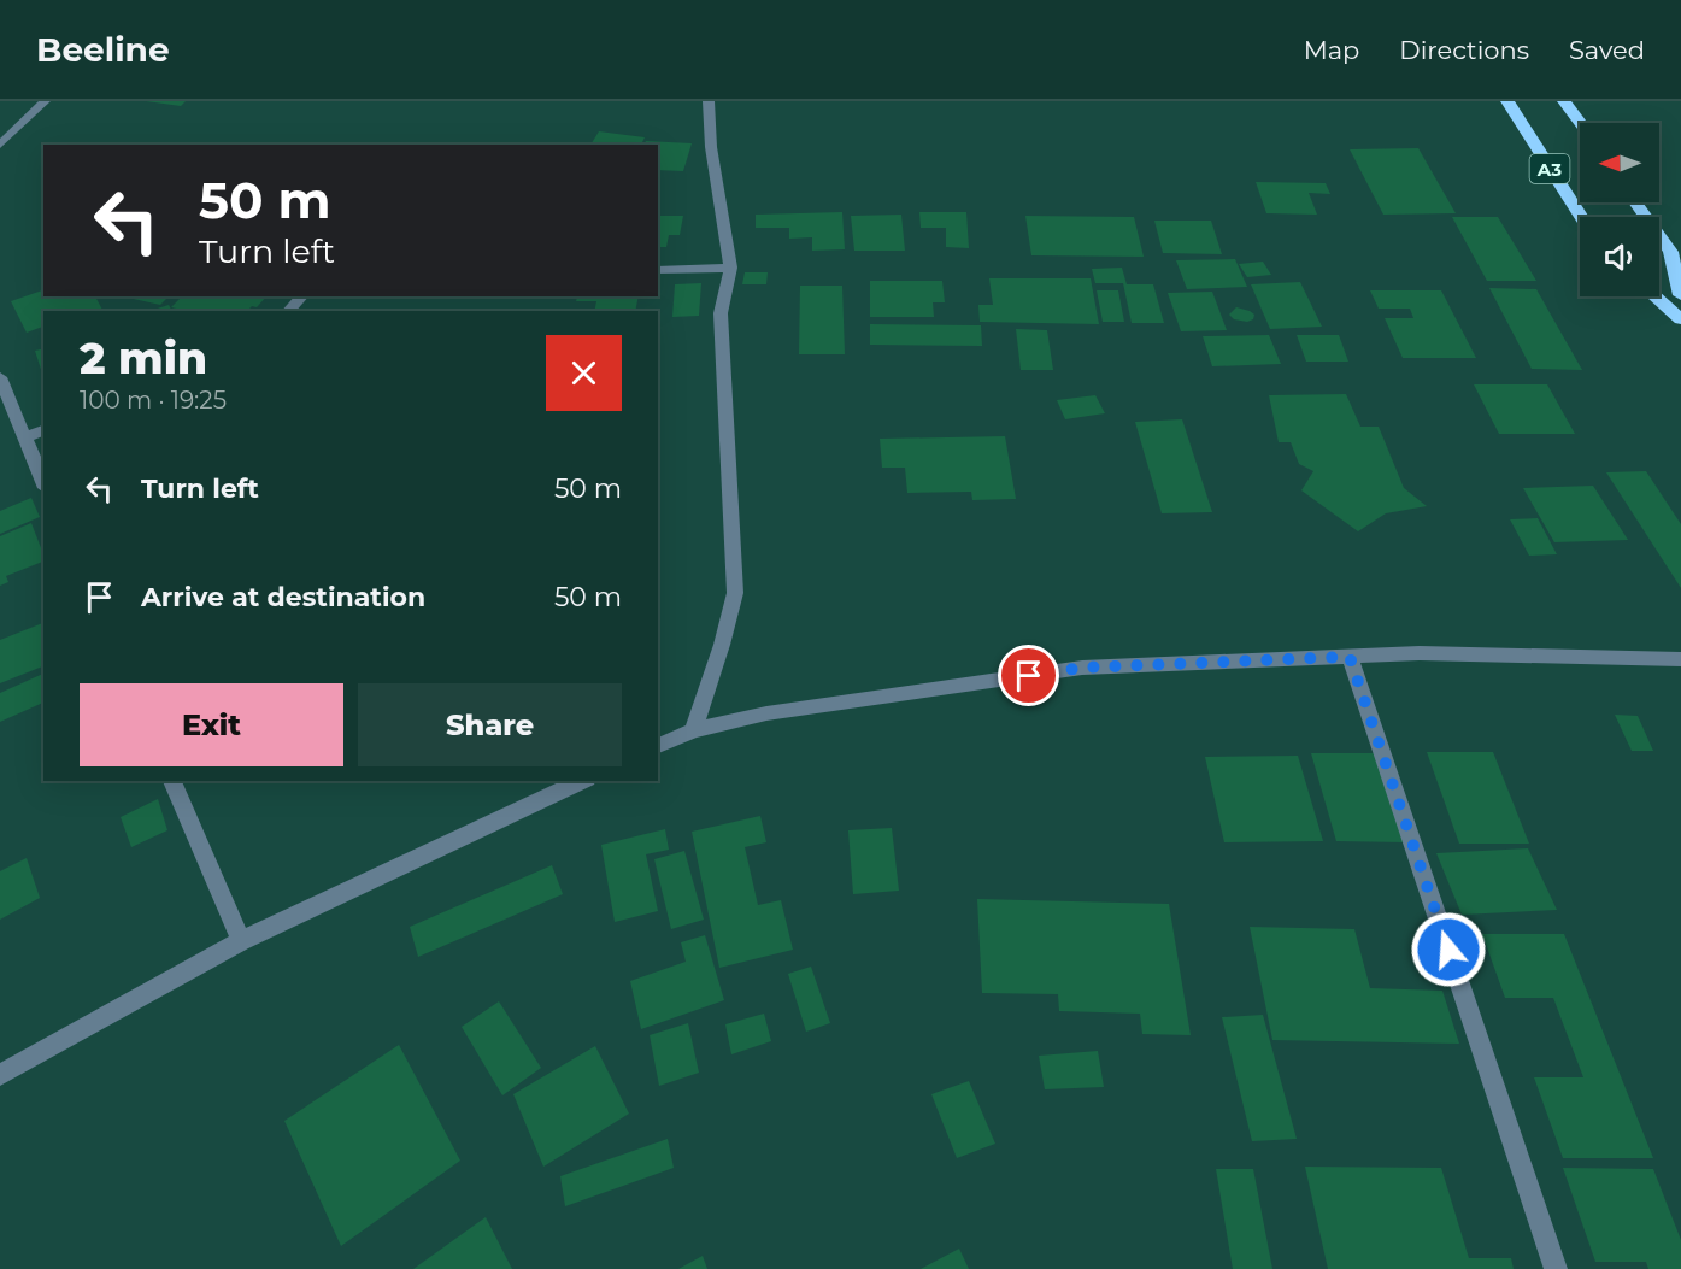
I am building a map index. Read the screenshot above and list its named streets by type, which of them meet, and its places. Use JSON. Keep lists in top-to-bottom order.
{
  "streets": {
    "highway": ["A3"]
  },
  "north": "left",
  "page": {
    "header": "Beeline",
    "nav": ["Map", "Directions", "Saved"],
    "turn": ["50 m", "Turn left"],
    "heading": ["2 min", "100 m · 19:25"],
    "list": [
      {
        "name": "Turn left",
        "value": "50 m"
      },
      {
        "name": "Arrive at destination",
        "value": "50 m"
      }
    ],
    "buttons": ["Exit", "Share"]
  }
}
